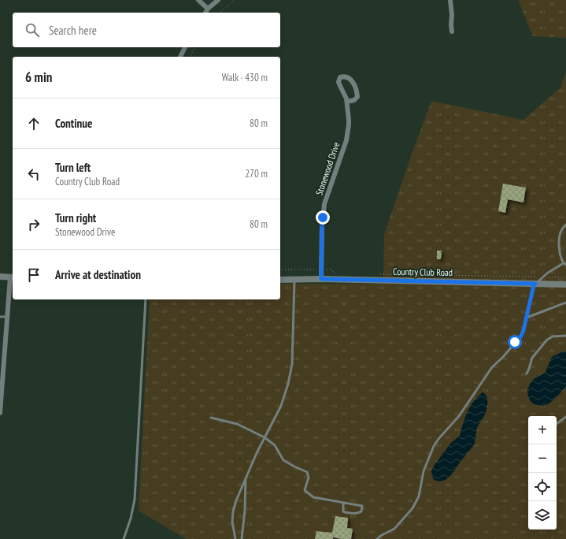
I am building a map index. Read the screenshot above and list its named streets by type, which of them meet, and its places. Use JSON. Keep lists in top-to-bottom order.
{
  "streets": {
    "street": ["Stonewood Drive", "Country Club Road"]
  },
  "crossings": [
    ["Stonewood Drive", "Country Club Road"]
  ],
  "page": {
    "search": "Search here",
    "heading": ["6 min", "Walk · 430 m"],
    "list": [
      ["Continue", "80 m"],
      ["Turn left", "Country Club Road", "270 m"],
      ["Turn right", "Stonewood Drive", "80 m"],
      "Arrive at destination"
    ],
    "map_buttons": ["+", "−"]
  }
}
